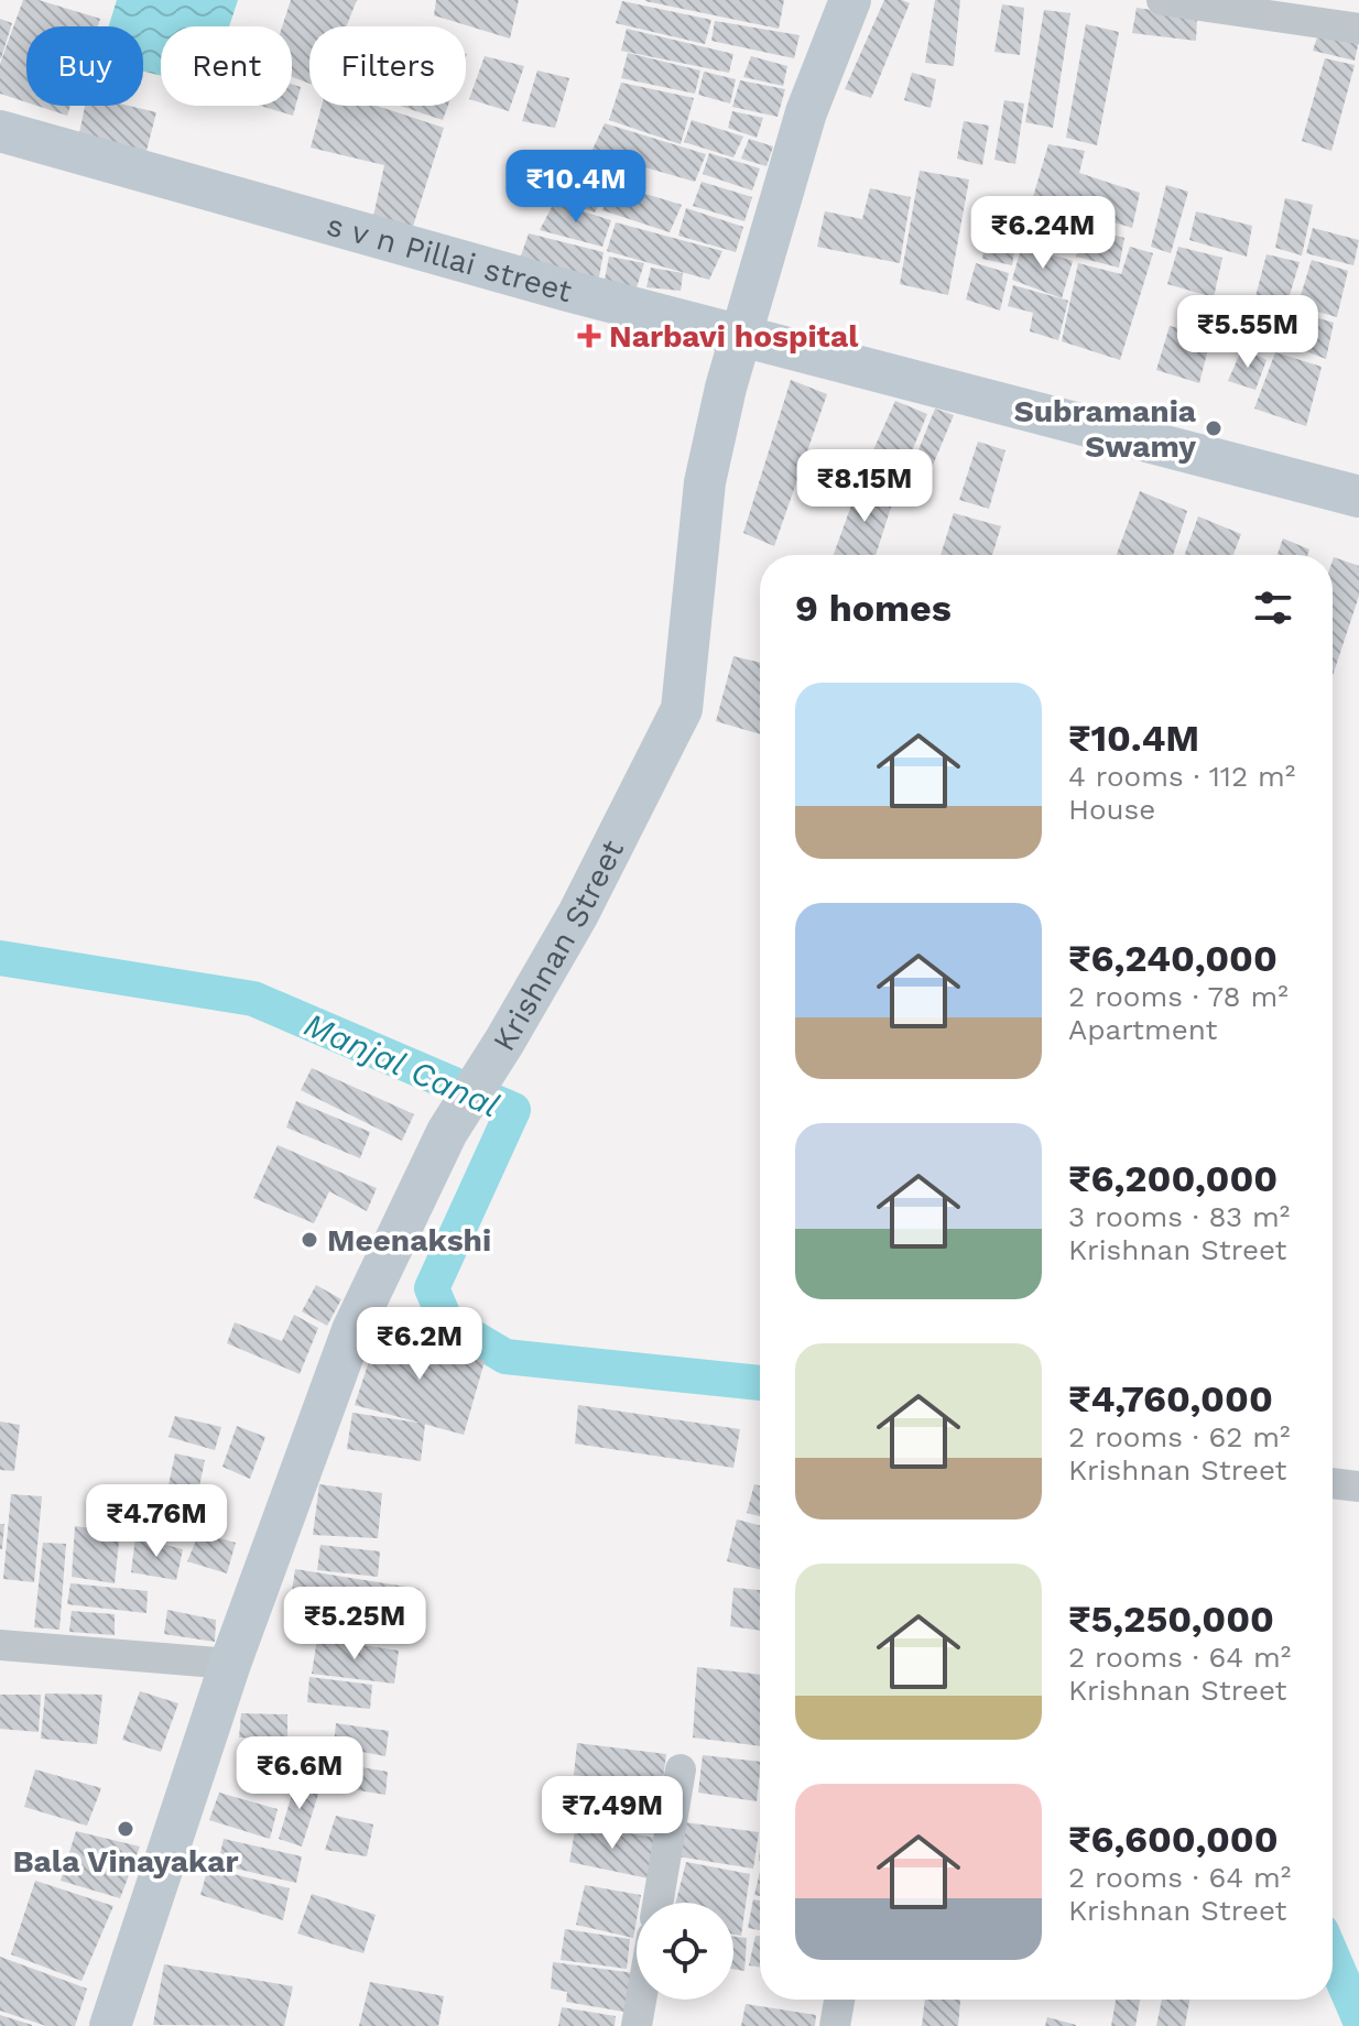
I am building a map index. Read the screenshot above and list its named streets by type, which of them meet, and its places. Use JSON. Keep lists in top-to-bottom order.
{
  "streets": {
    "main road": ["s v n Pillai street", "Krishnan Street"]
  },
  "crossings": [
    ["s v n Pillai street", "Krishnan Street"]
  ],
  "water": ["Manjal Canal"],
  "places": {
    "health": ["Narbavi hospital"],
    "other": ["Subramania Swamy", "Meenakshi", "Bala Vinayakar"]
  },
  "page": {
    "chip": ["Buy", "Rent", "Filters"],
    "price": [
      "₹10.4M",
      "₹6.24M",
      "₹5.55M",
      "₹8.15M",
      "₹6.2M",
      "₹4.76M",
      "₹5.25M",
      "₹6.6M",
      "₹7.49M"
    ],
    "heading": "9 homes",
    "list": [
      {
        "name": "₹10.4M",
        "note": "4 rooms · 112 m² · House"
      },
      {
        "name": "₹6,240,000",
        "note": "2 rooms · 78 m² · Apartment"
      },
      {
        "name": "₹6,200,000",
        "note": "3 rooms · 83 m² · Krishnan Street"
      },
      {
        "name": "₹4,760,000",
        "note": "2 rooms · 62 m² · Krishnan Street"
      },
      {
        "name": "₹5,250,000",
        "note": "2 rooms · 64 m² · Krishnan Street"
      },
      {
        "name": "₹6,600,000",
        "note": "2 rooms · 64 m² · Krishnan Street"
      }
    ]
  }
}
